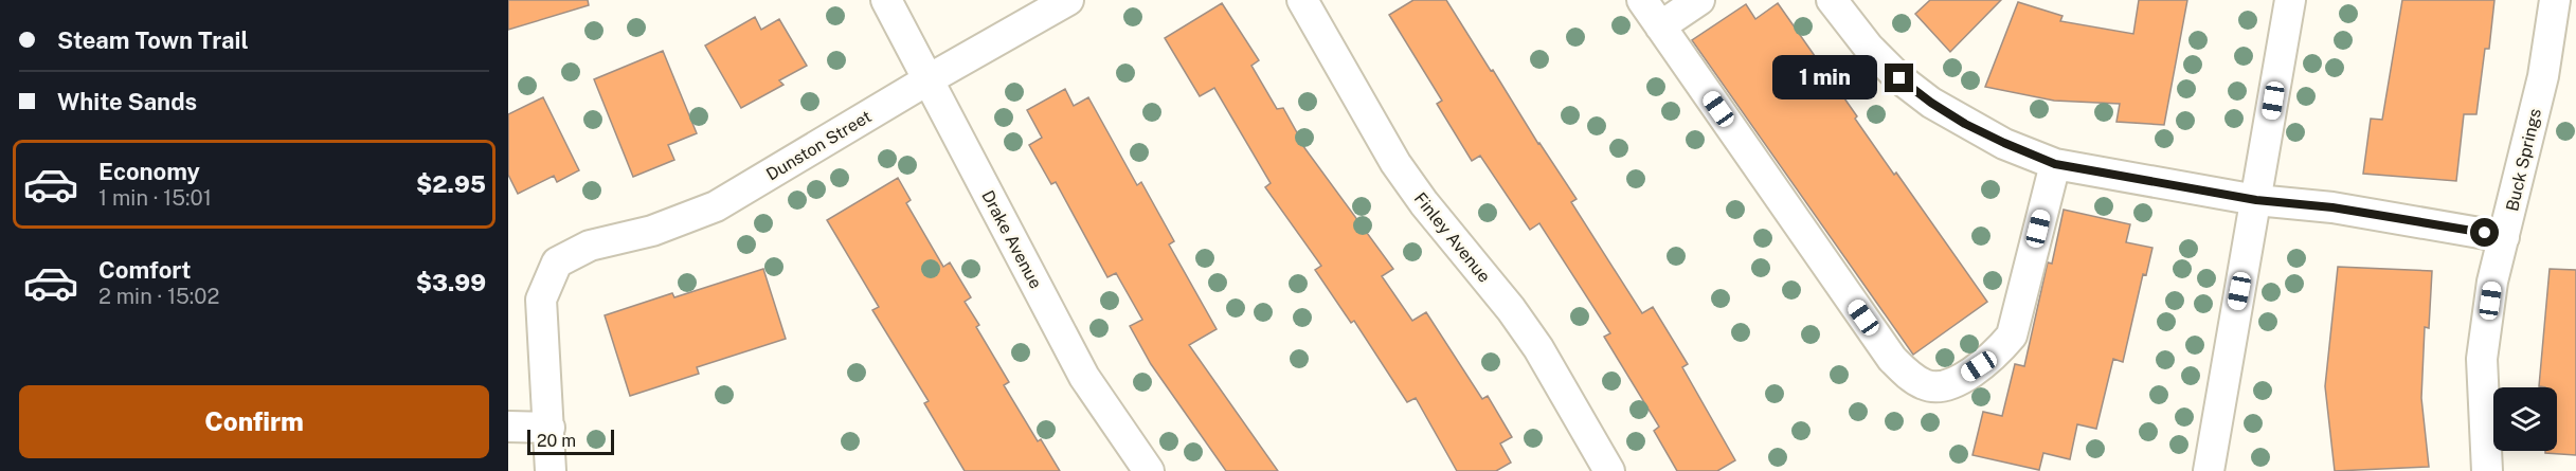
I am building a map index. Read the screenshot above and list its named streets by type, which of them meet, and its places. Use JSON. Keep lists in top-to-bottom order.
{
  "streets": {
    "street": [
      "Dunston Street",
      "Buck Springs",
      "Finley Avenue",
      "Drake Avenue"
    ]
  },
  "crossings": [
    ["Dunston Street", "Drake Avenue"]
  ],
  "scale_bar": "20 m",
  "page": {
    "banner": ["Steam Town Trail", "White Sands"],
    "bubble": "1 min",
    "list": [
      {
        "name": "Economy",
        "note": "1 min · 15:01",
        "value": "$2.95"
      },
      {
        "name": "Comfort",
        "note": "2 min · 15:02",
        "value": "$3.99"
      }
    ],
    "buttons": "Confirm",
    "scale": "20 m"
  }
}
